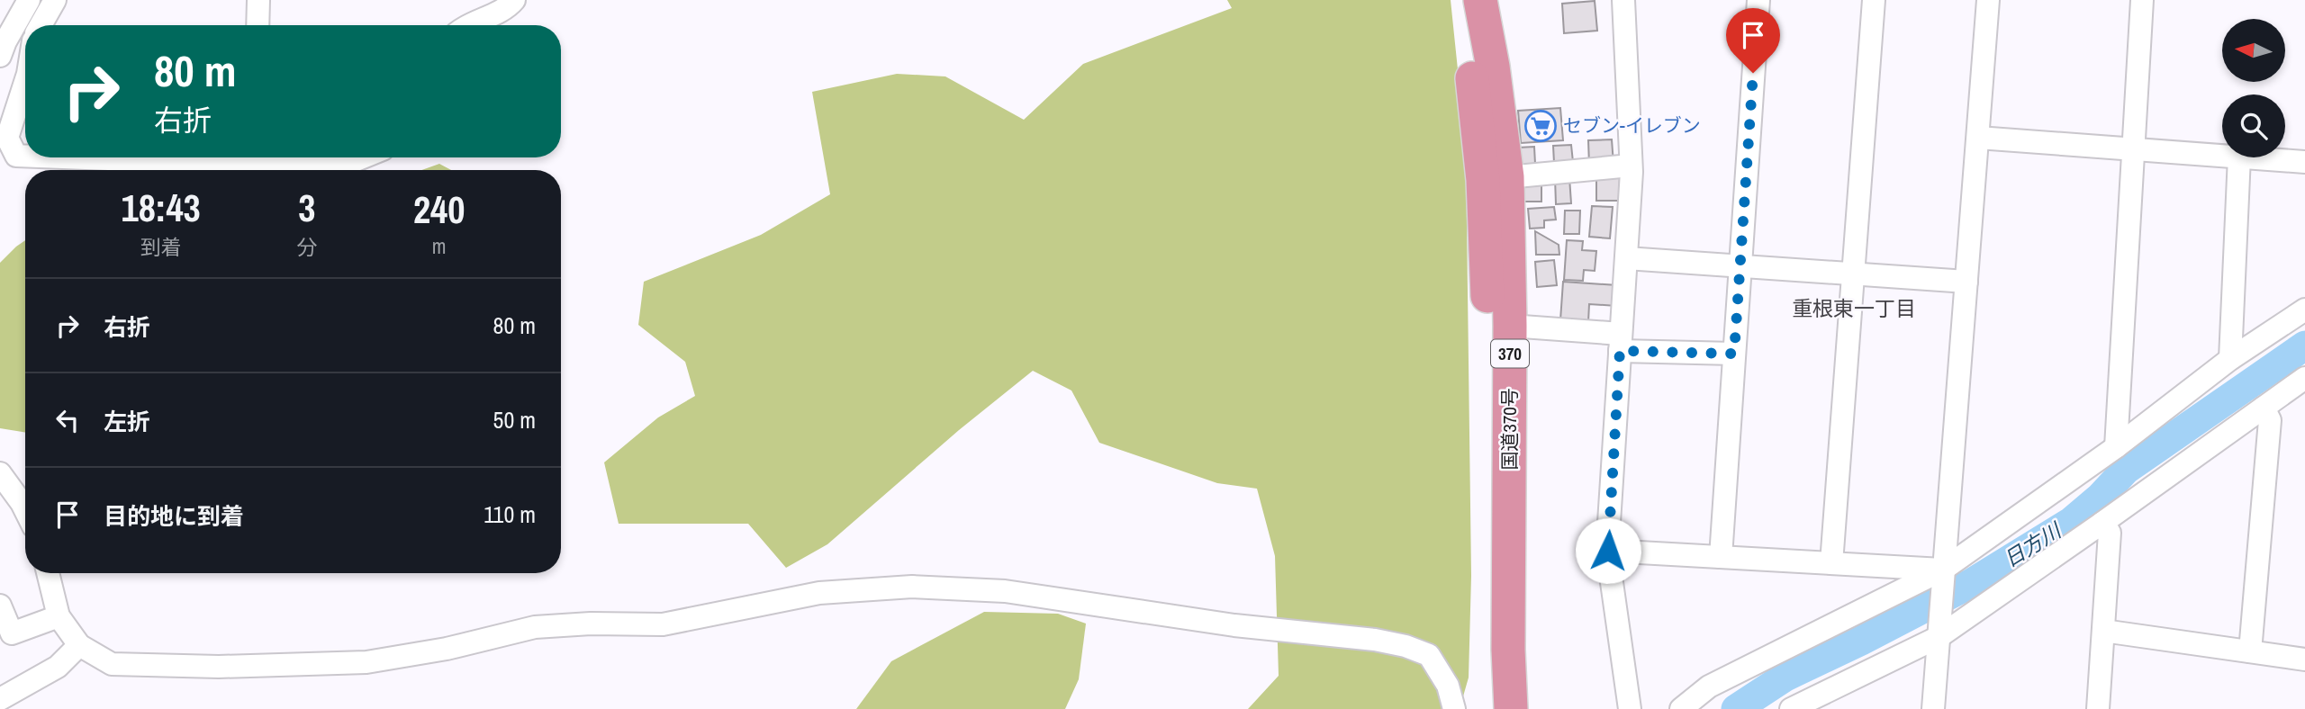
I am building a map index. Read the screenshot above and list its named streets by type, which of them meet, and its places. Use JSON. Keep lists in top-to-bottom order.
{
  "streets": {
    "highway": ["370", "国道370号"]
  },
  "districts": ["重根東一丁目"],
  "water": ["日方川"],
  "places": {
    "supermarket": ["セブン-イレブン"]
  },
  "north": "left",
  "page": {
    "turn": ["80 m", "右折"],
    "eta": [
      "18:43",
      "到着",
      "3",
      "分",
      "240",
      "m"
    ],
    "list": [
      {
        "name": "右折",
        "value": "80 m"
      },
      {
        "name": "左折",
        "value": "50 m"
      },
      {
        "name": "目的地に到着",
        "value": "110 m"
      }
    ]
  }
}
